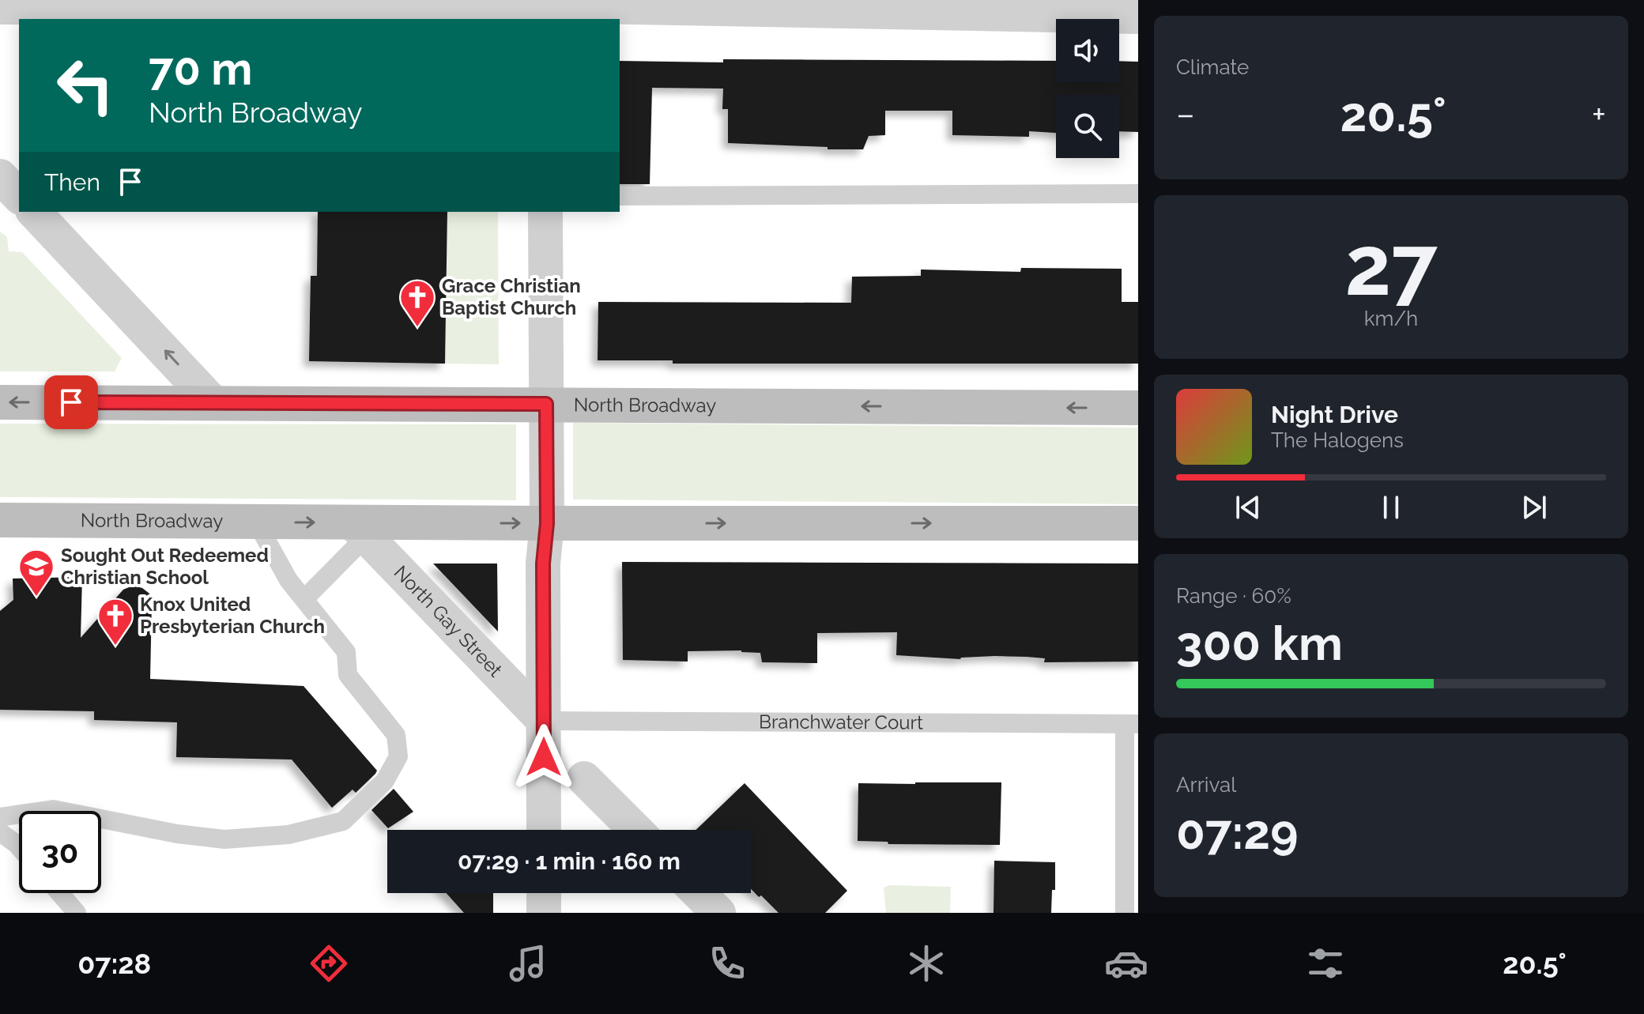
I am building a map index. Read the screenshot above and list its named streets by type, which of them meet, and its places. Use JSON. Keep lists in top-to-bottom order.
{
  "streets": {
    "main road": ["North Broadway"],
    "street": ["North Gay Street"],
    "lane": ["Branchwater Court"]
  },
  "crossings": [
    ["North Broadway", "North Gay Street"],
    ["North Gay Street", "Branchwater Court"]
  ],
  "places": {
    "church": ["Grace Christian Baptist Church", "Knox United Presbyterian Church"],
    "school or university": ["Sought Out Redeemed Christian School"]
  },
  "page": {
    "tile": [
      "Climate",
      ["27", "km/h"],
      ["Range · 60%", "300 km"],
      ["Arrival", "07:29"]
    ],
    "turn": ["70 m", "North Broadway"],
    "heat": ["−", "20.5°", "+"],
    "then": "Then",
    "song": ["Night Drive", "The Halogens"],
    "limit": "30",
    "trip": "07:29 · 1 min · 160 m",
    "tabs": ["07:28", "20.5°"]
  }
}
